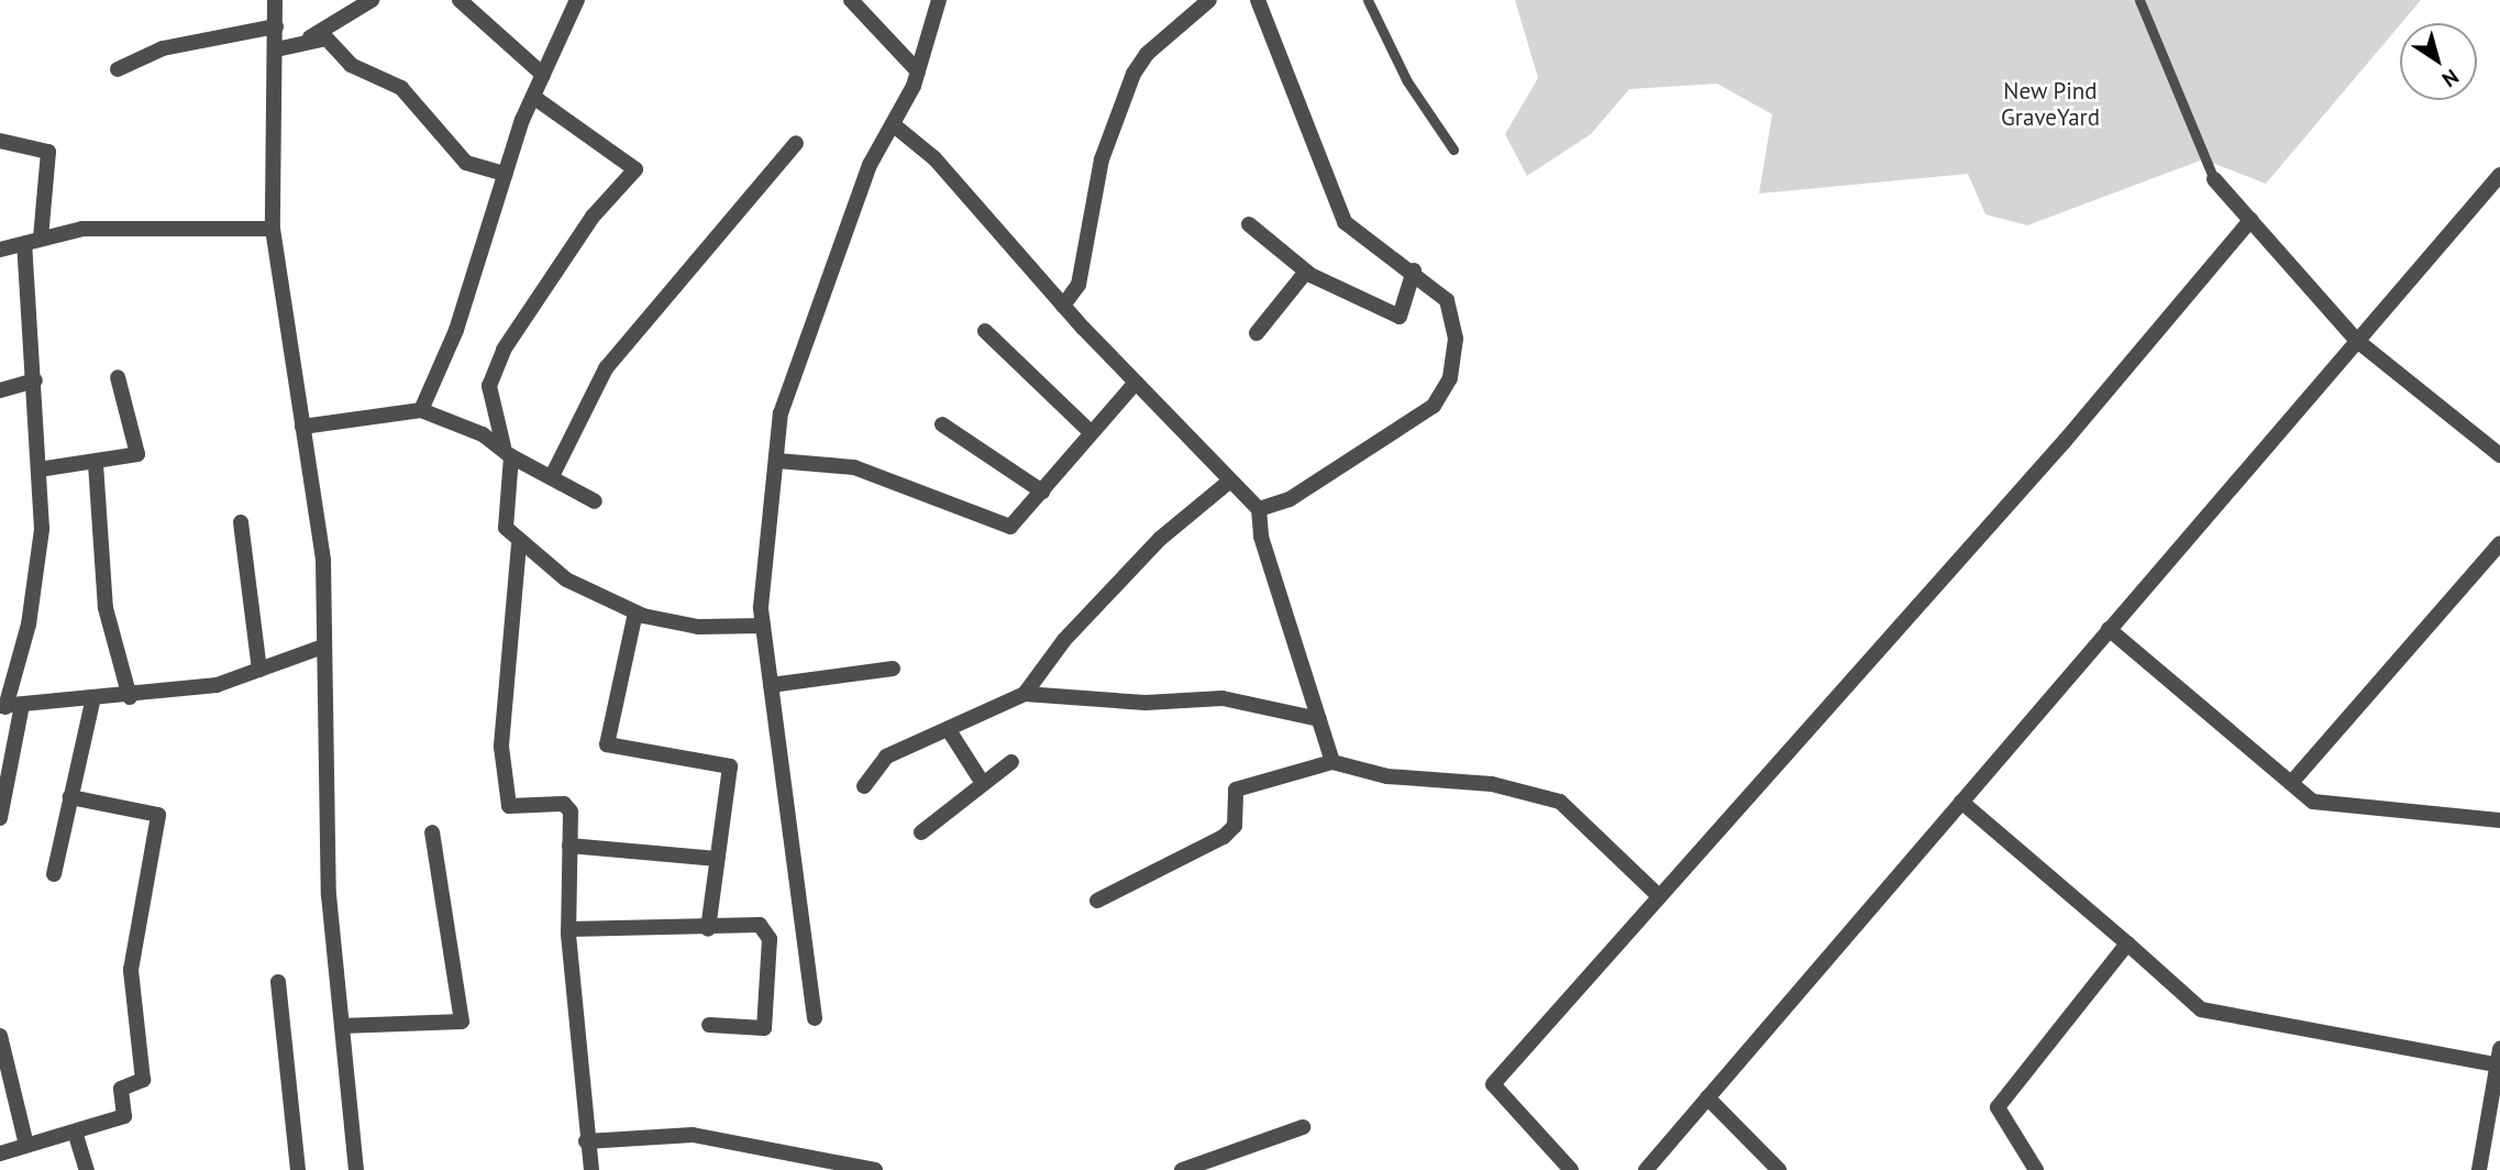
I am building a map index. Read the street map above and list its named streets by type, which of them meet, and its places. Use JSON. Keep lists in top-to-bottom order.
{
  "parks": ["New Pind GraveYard"],
  "north": "bottom right"
}
